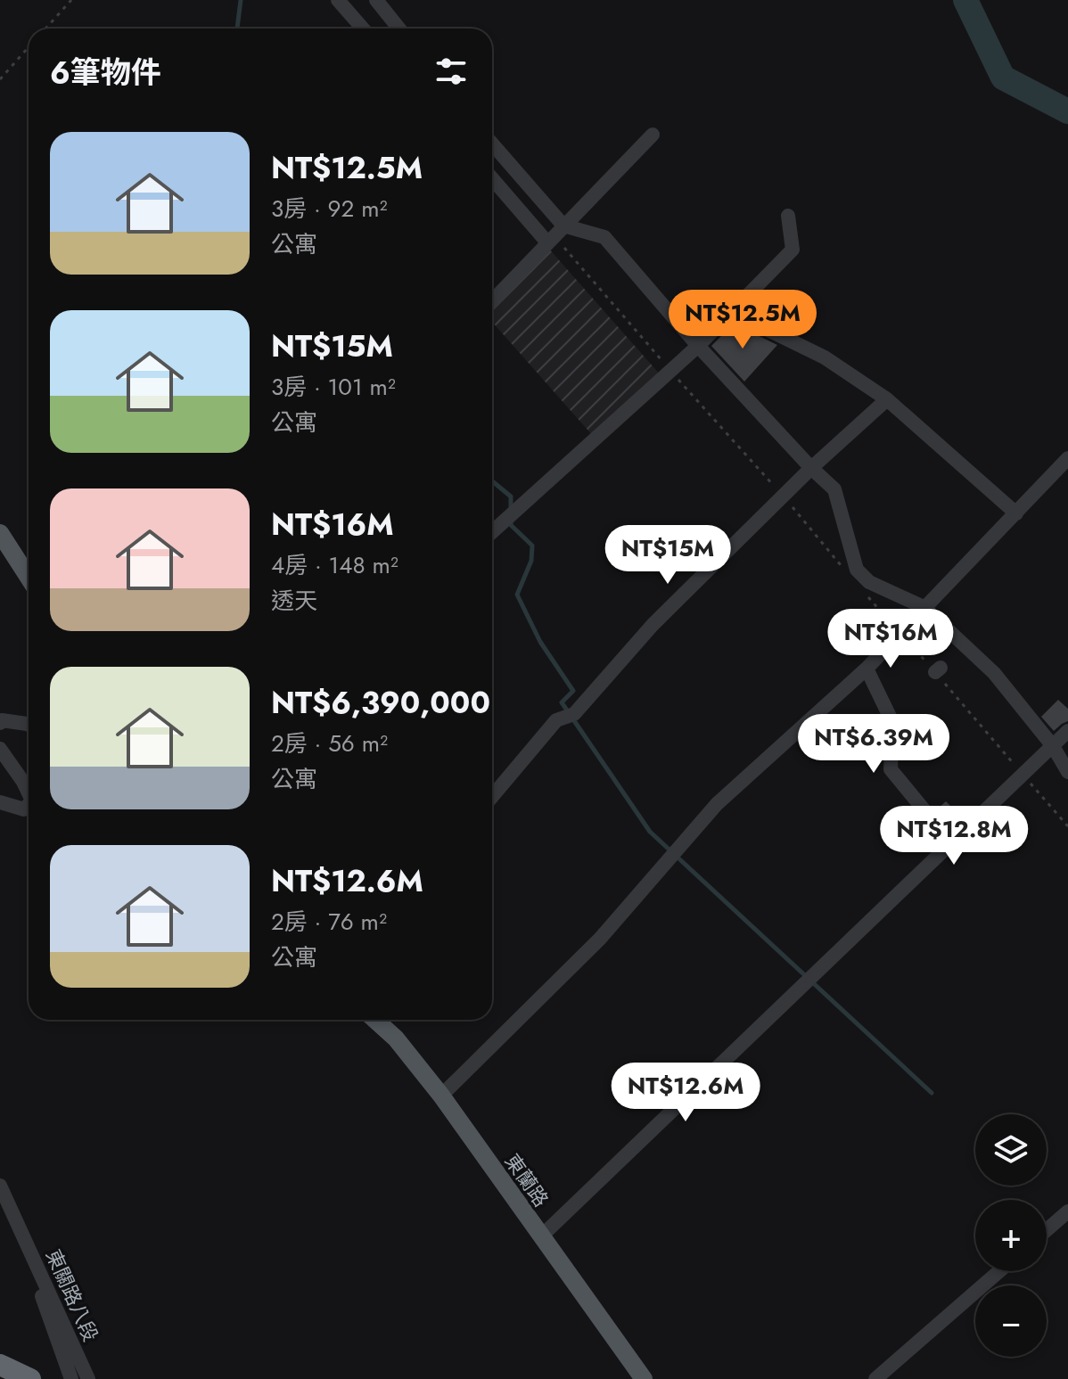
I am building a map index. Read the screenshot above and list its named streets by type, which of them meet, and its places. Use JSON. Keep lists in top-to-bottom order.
{
  "streets": {
    "main road": ["東蘭路"],
    "street": ["東關路八段"]
  },
  "page": {
    "heading": "6筆物件",
    "list": [
      {
        "name": "NT$12.5M",
        "note": "3房 · 92 m² · 公寓"
      },
      {
        "name": "NT$15M",
        "note": "3房 · 101 m² · 公寓"
      },
      {
        "name": "NT$16M",
        "note": "4房 · 148 m² · 透天"
      },
      {
        "name": "NT$6,390,000",
        "note": "2房 · 56 m² · 公寓"
      },
      {
        "name": "NT$12.6M",
        "note": "2房 · 76 m² · 公寓"
      }
    ],
    "price": [
      "NT$12.5M",
      "NT$15M",
      "NT$16M",
      "NT$6.39M",
      "NT$12.8M",
      "NT$12.6M"
    ],
    "map_buttons": ["+", "−"]
  }
}
